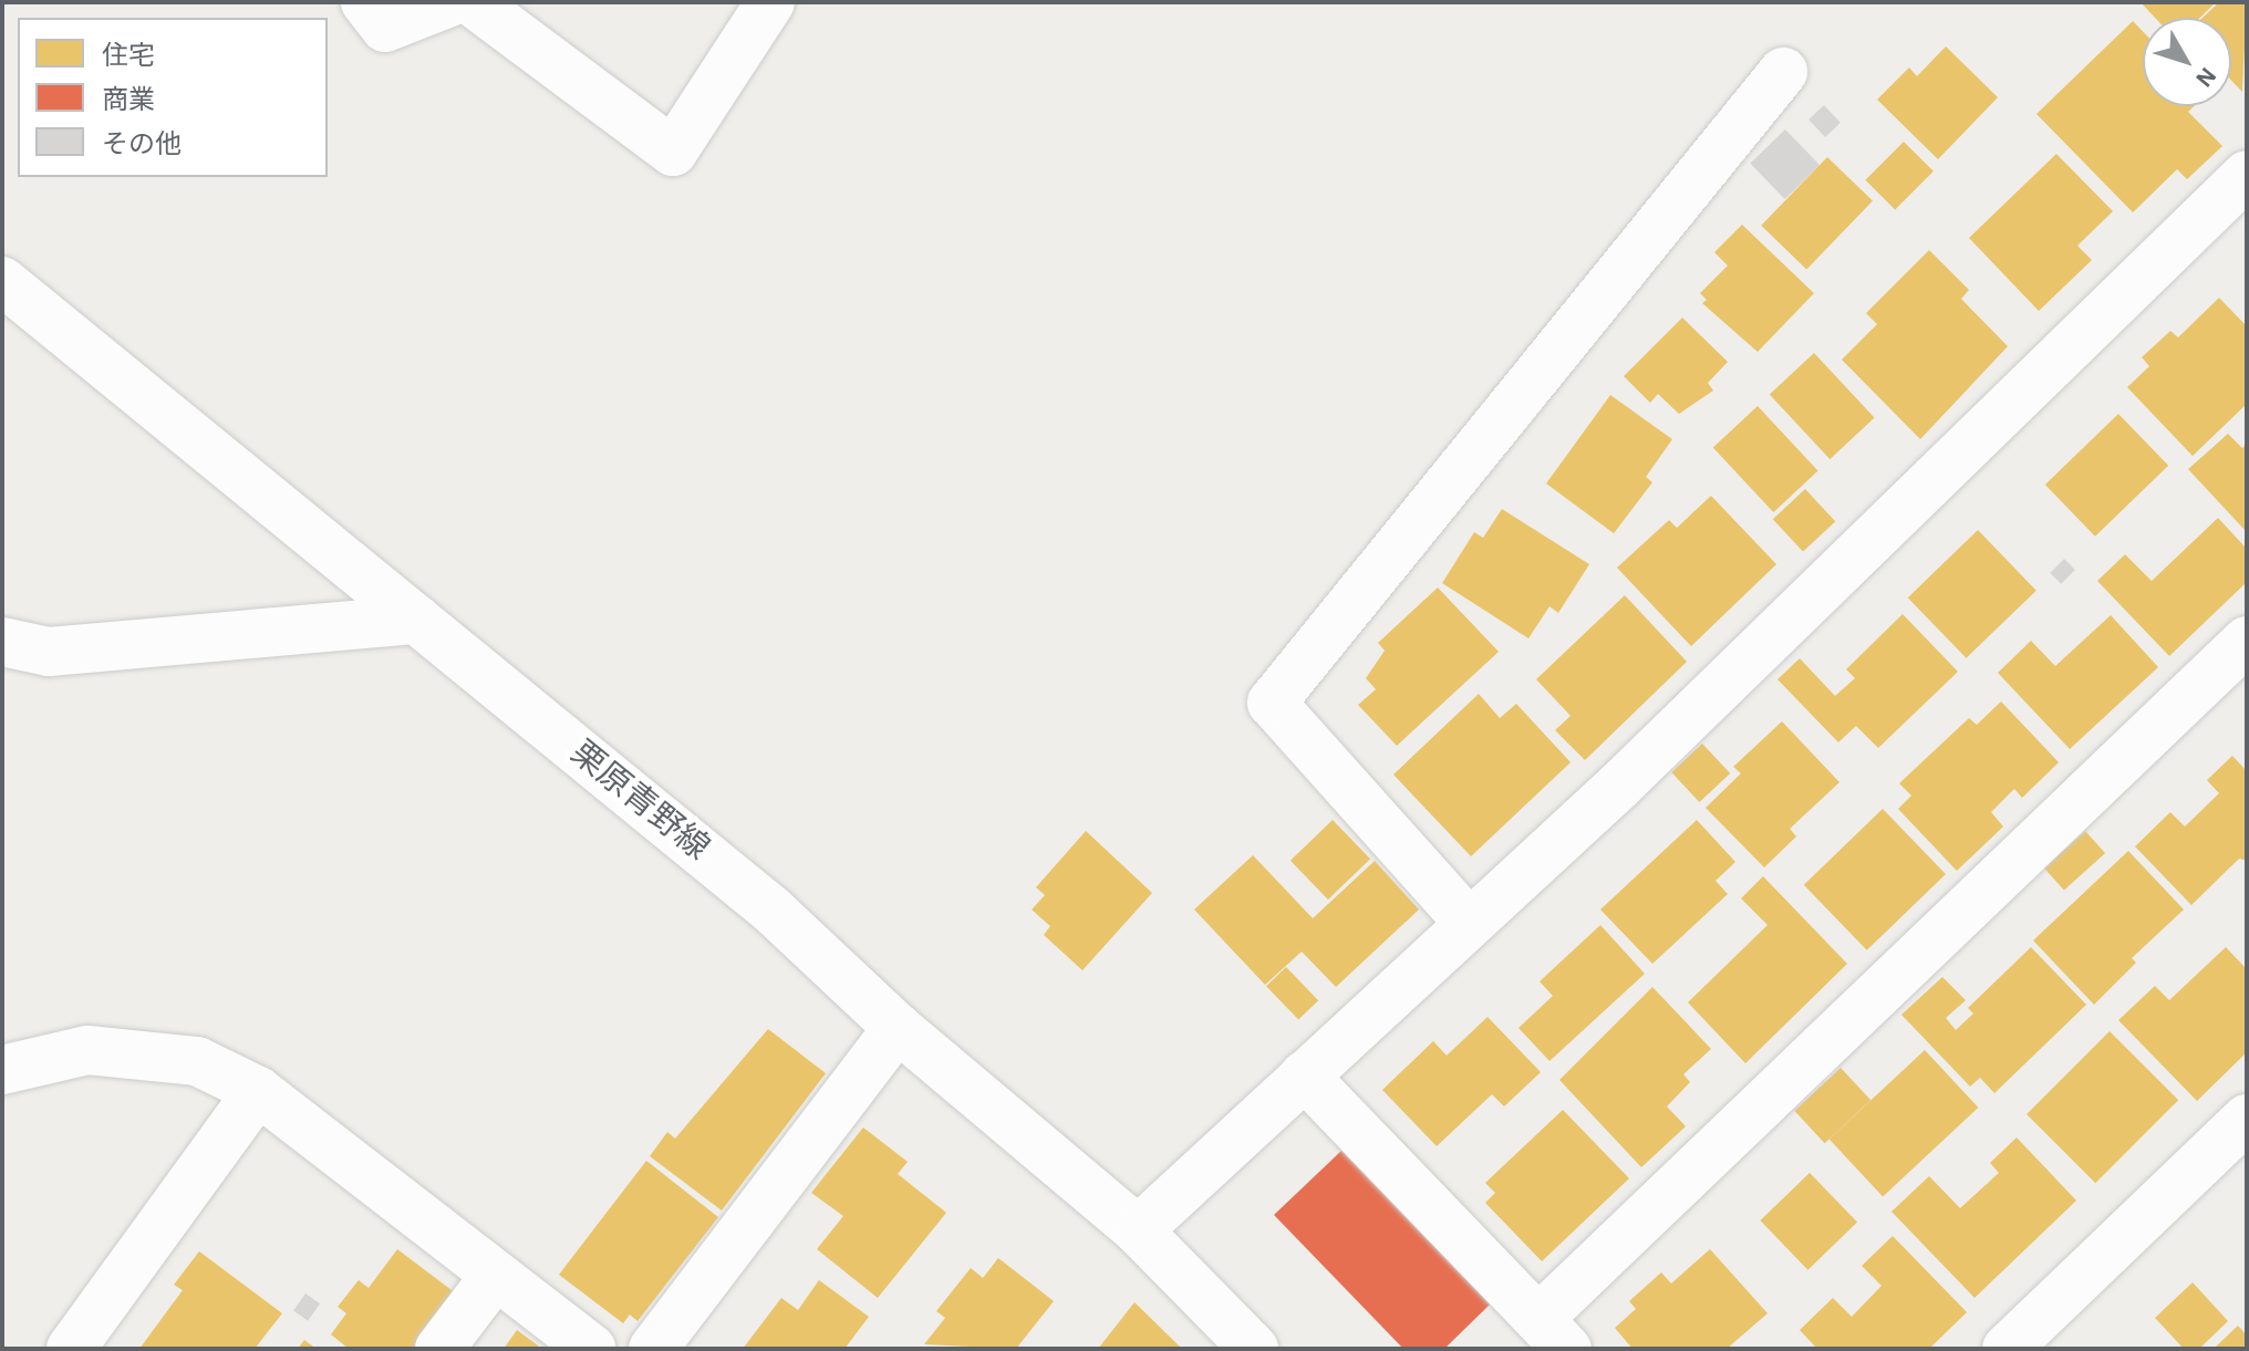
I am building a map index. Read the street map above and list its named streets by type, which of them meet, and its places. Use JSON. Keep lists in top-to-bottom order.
{
  "streets": {
    "street": ["栗原青野線"]
  },
  "legend": ["住宅", "商業", "その他"],
  "north": "bottom right"
}
